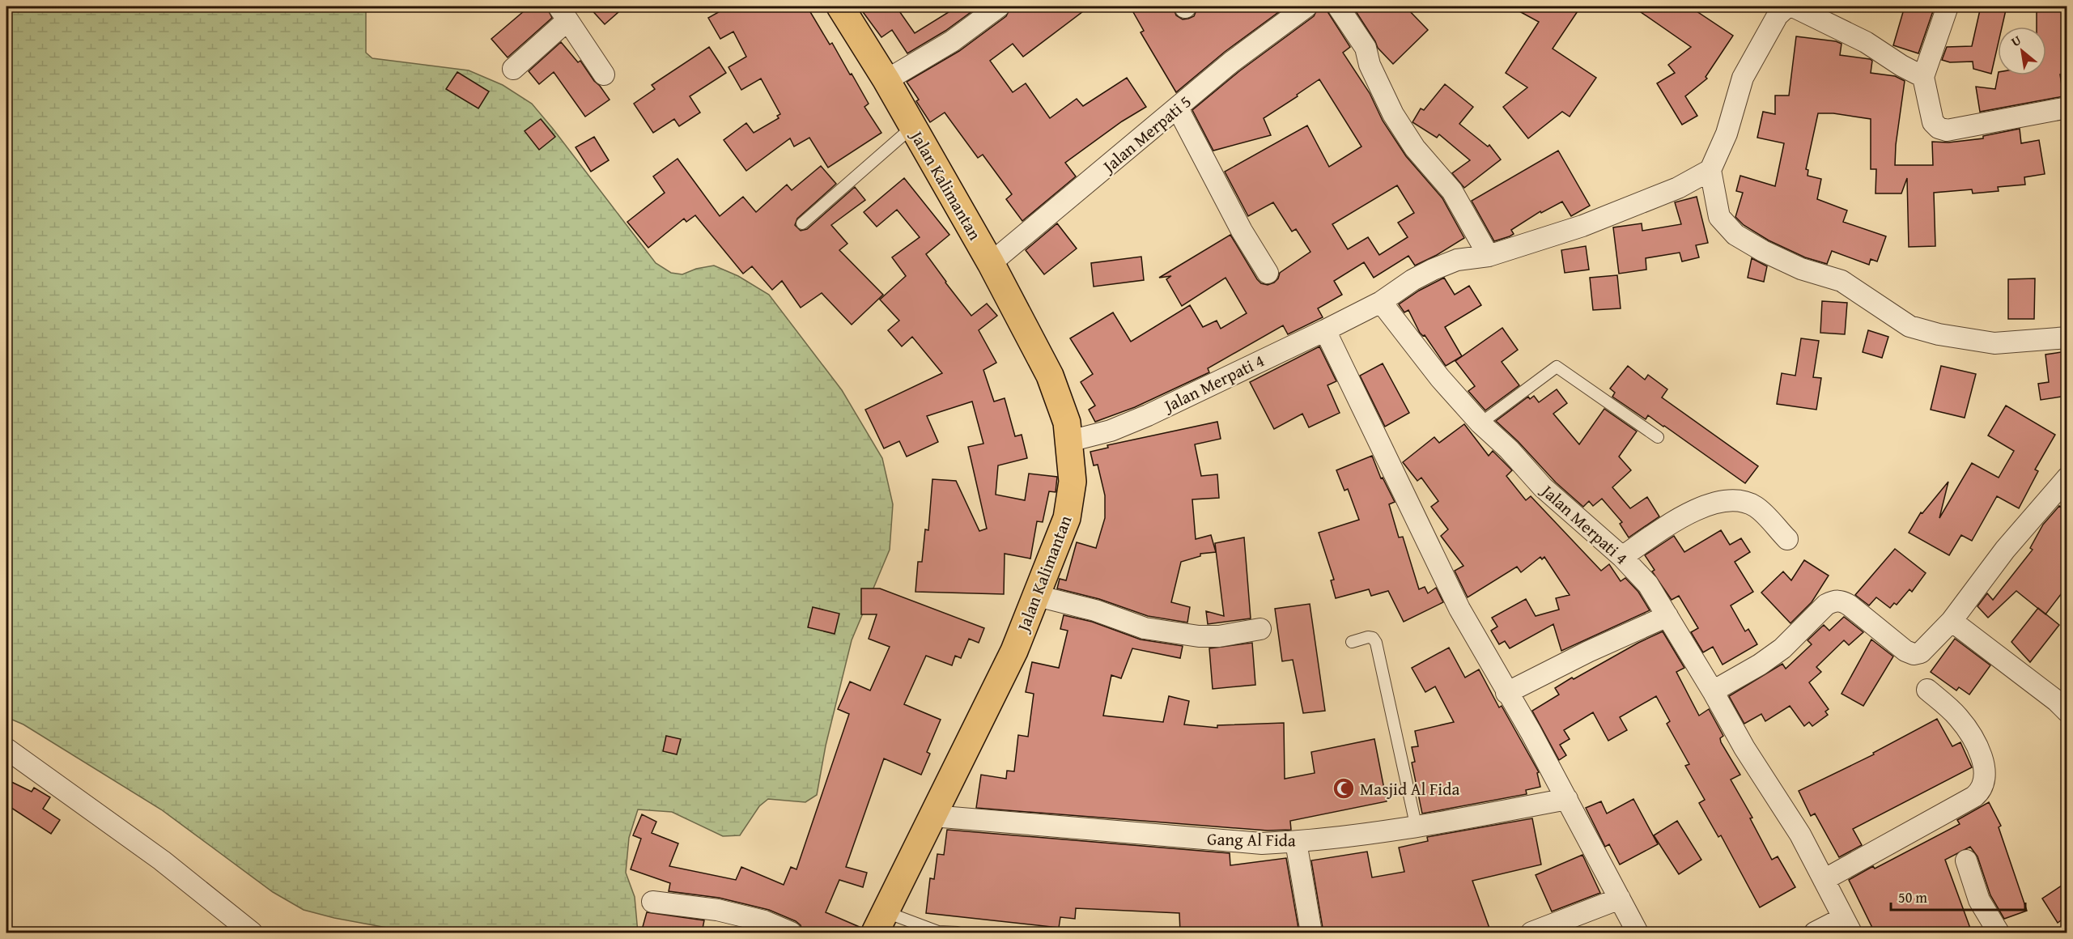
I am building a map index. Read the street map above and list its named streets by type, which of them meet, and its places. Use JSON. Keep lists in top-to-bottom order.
{
  "streets": {
    "main road": ["Jalan Kalimantan"],
    "street": ["Jalan Merpati 5", "Jalan Merpati 4", "Gang Al Fida"]
  },
  "crossings": [
    ["Jalan Merpati 5", "Jalan Kalimantan"],
    ["Jalan Kalimantan", "Jalan Merpati 4"],
    ["Jalan Kalimantan", "Gang Al Fida"]
  ],
  "places": {
    "mosque": ["Masjid Al Fida"]
  },
  "scale_bar": "50 m",
  "north": "top left"
}
